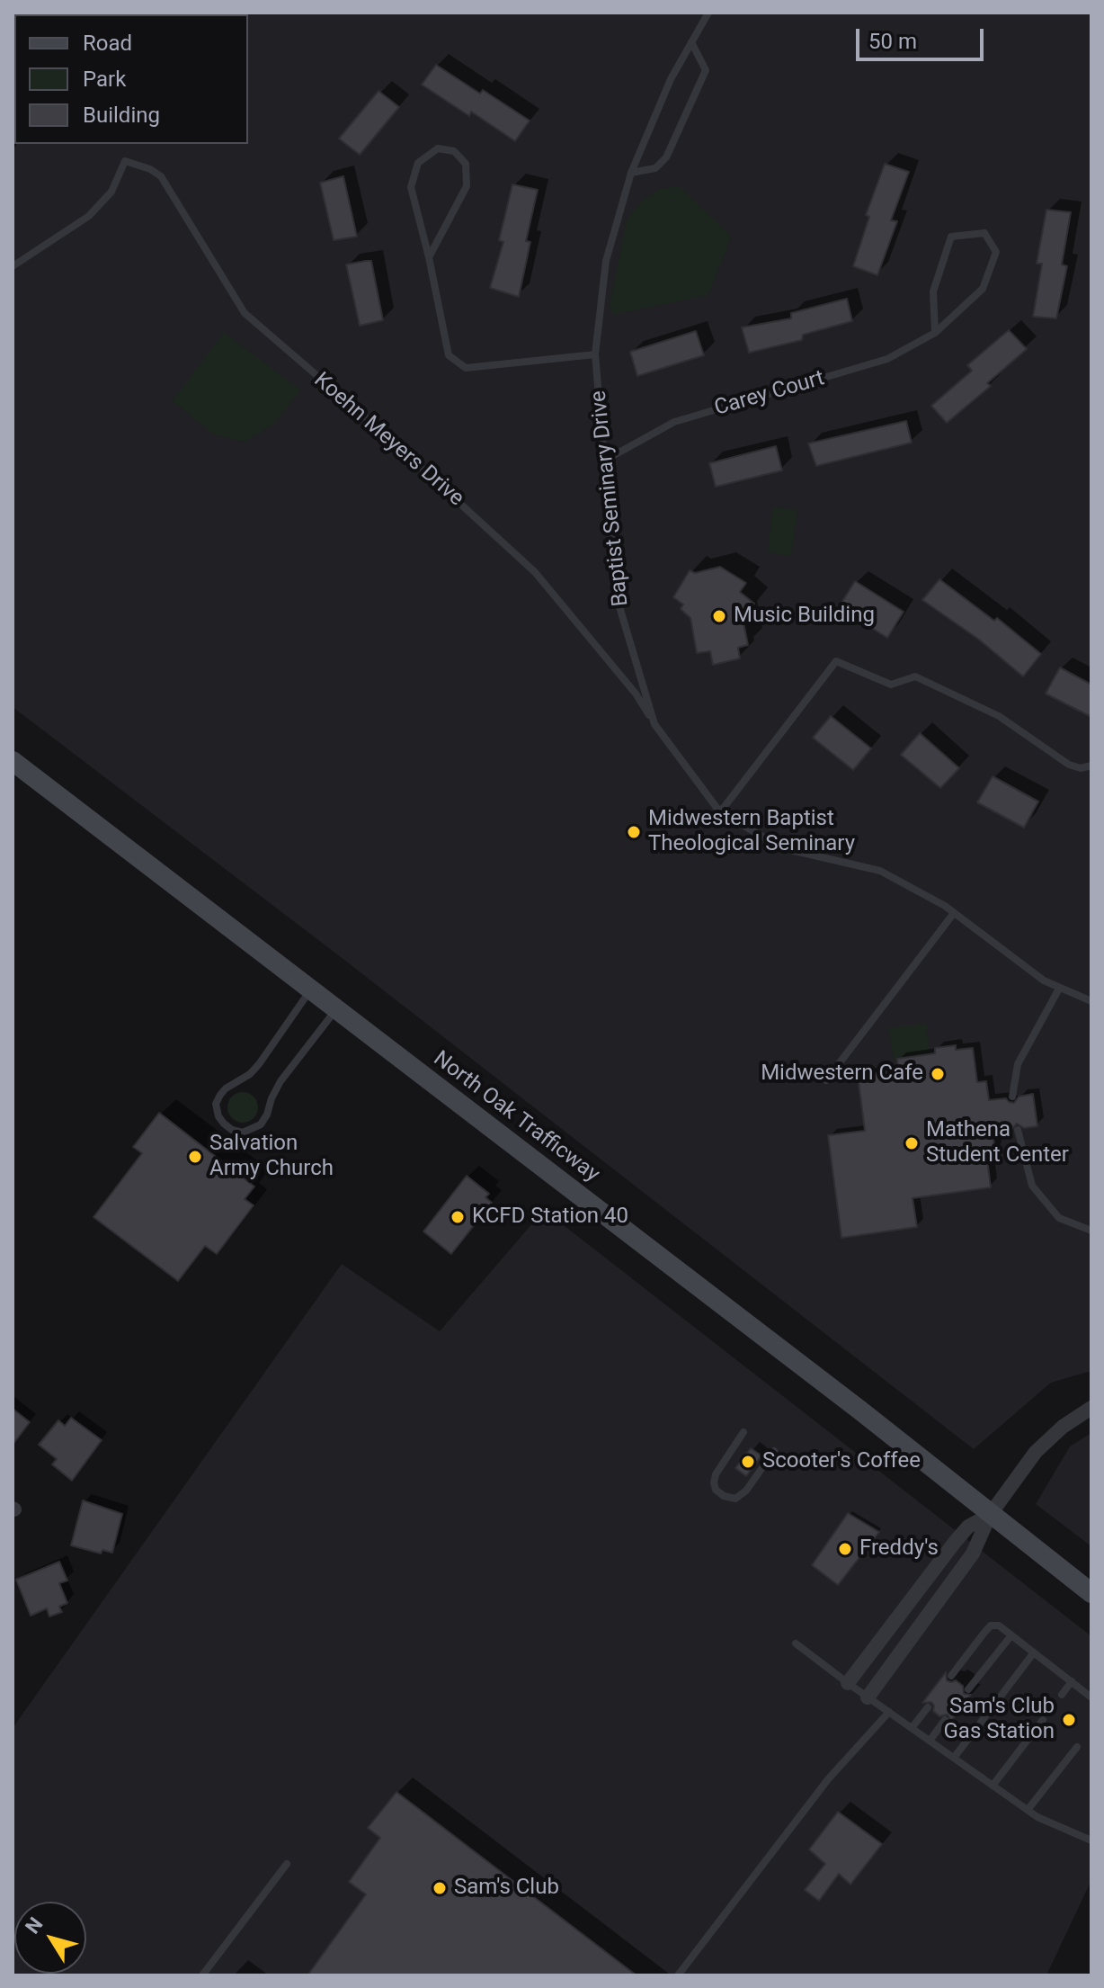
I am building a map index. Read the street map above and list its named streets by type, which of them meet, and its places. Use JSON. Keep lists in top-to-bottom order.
{
  "streets": {
    "main road": ["North Oak Trafficway"],
    "lane": ["Carey Court", "Koehn Meyers Drive", "Baptist Seminary Drive"]
  },
  "crossings": [
    ["Carey Court", "Baptist Seminary Drive"],
    ["Koehn Meyers Drive", "Baptist Seminary Drive"]
  ],
  "places": [
    "Music Building",
    "Midwestern Baptist Theological Seminary",
    "Midwestern Cafe",
    "Mathena Student Center",
    "Salvation Army Church",
    "KCFD Station 40",
    "Scooter's Coffee",
    "Freddy's",
    "Sam's Club Gas Station",
    "Sam's Club"
  ],
  "legend": ["Road", "Park", "Building"],
  "scale_bar": "50 m",
  "north": "top left"
}
